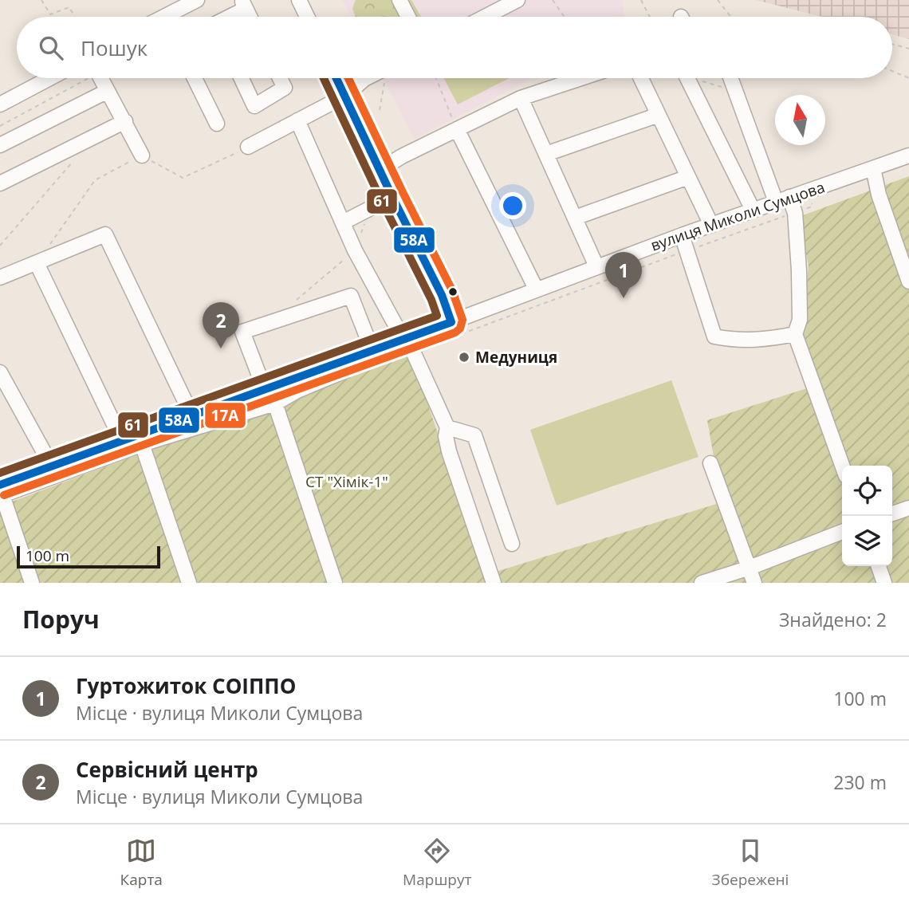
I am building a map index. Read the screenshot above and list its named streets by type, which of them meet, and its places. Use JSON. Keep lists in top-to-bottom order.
{
  "streets": {
    "street": ["вулиця Миколи Сумцова"]
  },
  "parks": ["СТ \"Хімік-1\""],
  "places": ["Медуниця"],
  "lines": ["transit line 58А", "transit line 17А", "transit line 61"],
  "scale_bar": "100 m",
  "north": "top",
  "page": {
    "search": "Пошук",
    "pins": ["1", "2"],
    "scale": "100 m",
    "heading": ["Поруч", "Знайдено: 2"],
    "list": [
      {
        "mark": "1",
        "name": "Гуртожиток СОІППО",
        "note": "Місце · вулиця Миколи Сумцова",
        "value": "100 m"
      },
      {
        "mark": "2",
        "name": "Сервісний центр",
        "note": "Місце · вулиця Миколи Сумцова",
        "value": "230 m"
      }
    ],
    "nav": ["Карта", "Маршрут", "Збережені"]
  }
}
